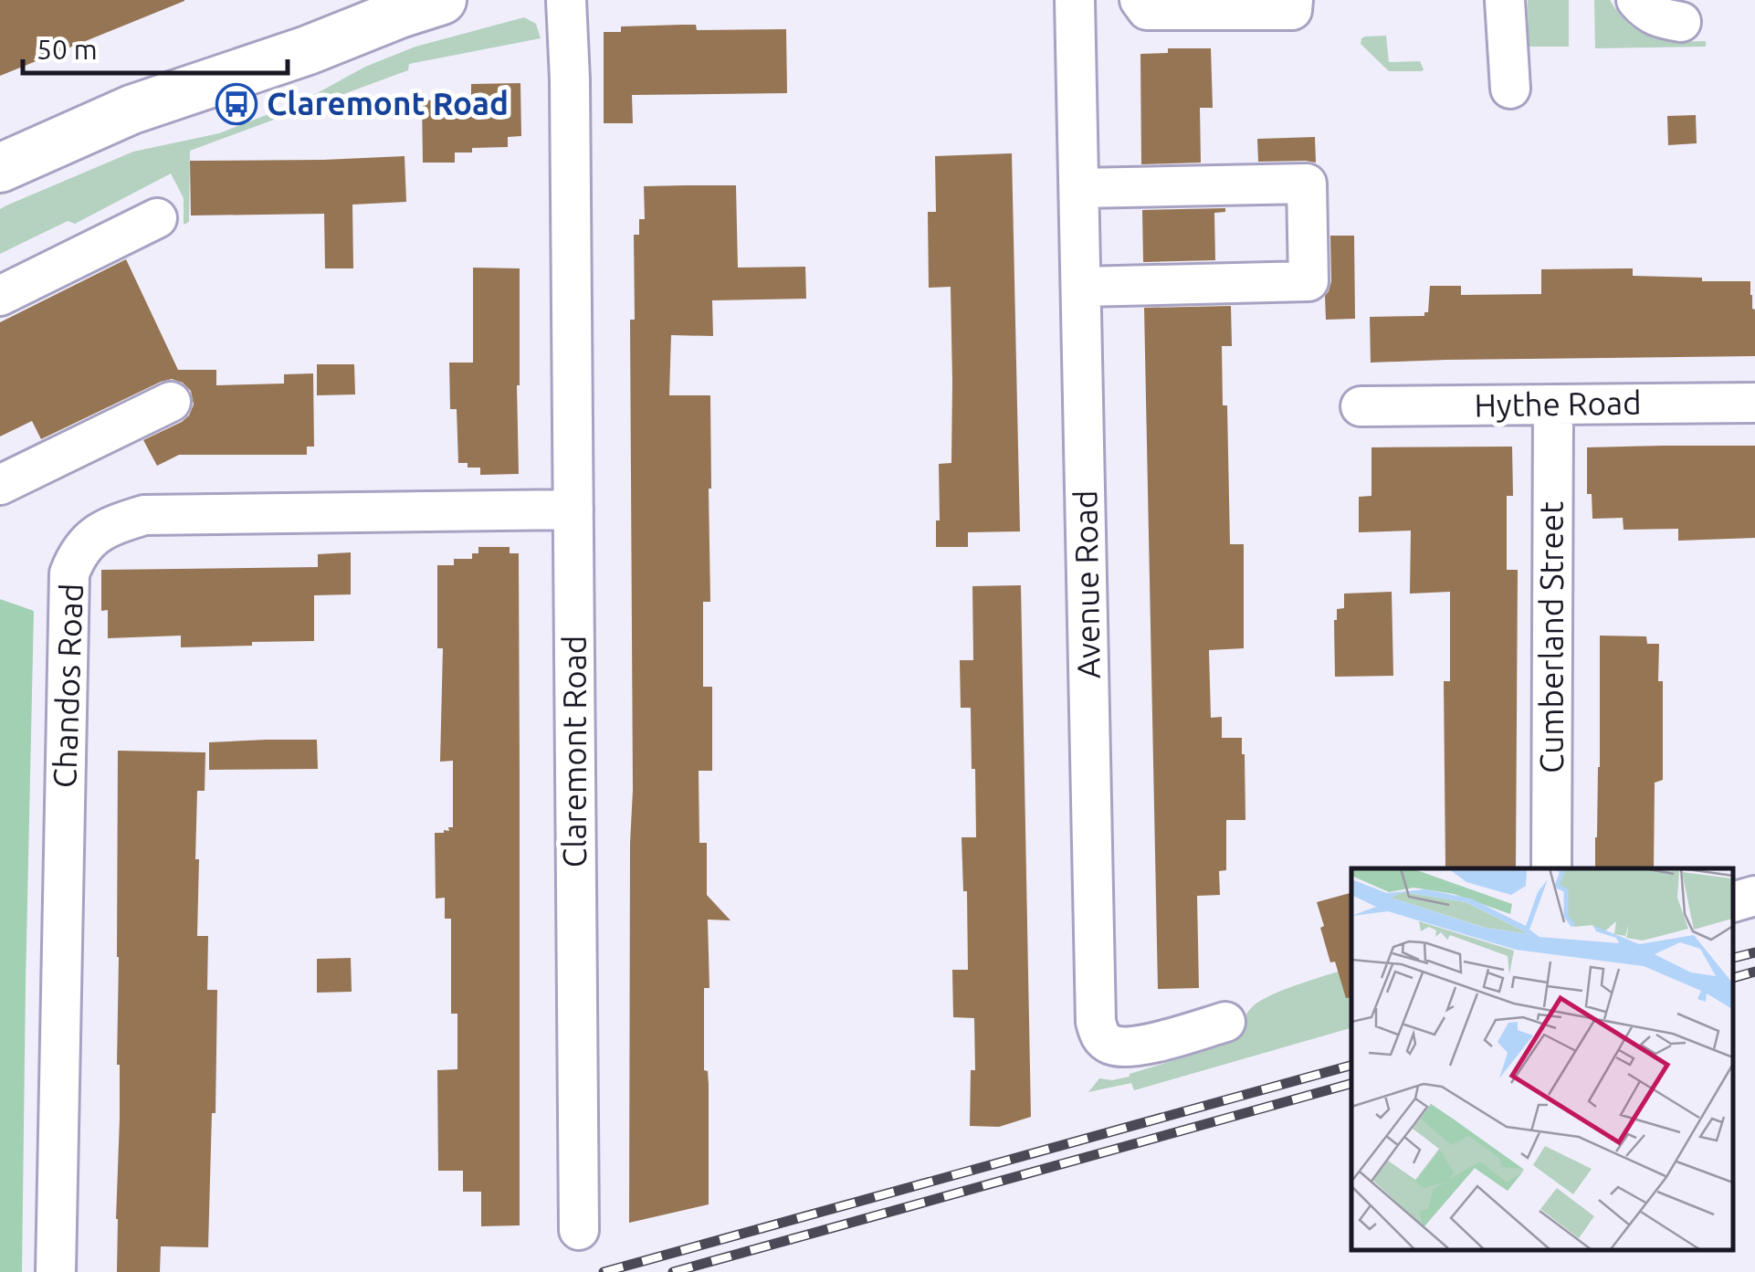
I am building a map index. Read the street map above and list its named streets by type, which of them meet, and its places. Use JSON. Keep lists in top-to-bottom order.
{
  "streets": {
    "street": [
      "Hythe Road",
      "Avenue Road",
      "Cumberland Street",
      "Chandos Road",
      "Claremont Road"
    ]
  },
  "crossings": [
    ["Hythe Road", "Cumberland Street"],
    ["Chandos Road", "Claremont Road"]
  ],
  "places": {
    "bus stop": ["Claremont Road"]
  },
  "scale_bar": "50 m"
}
